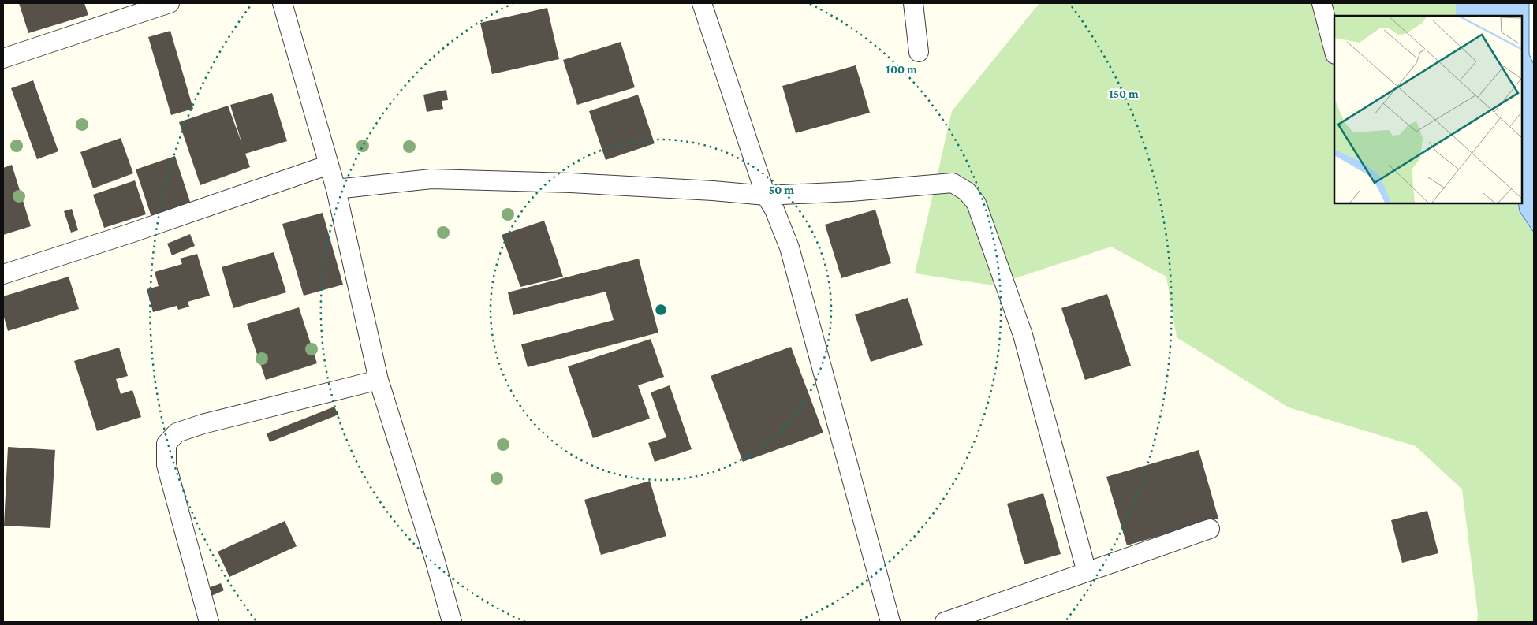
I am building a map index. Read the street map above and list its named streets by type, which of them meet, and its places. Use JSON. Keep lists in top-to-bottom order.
{
  "rings": ["100 m", "150 m", "50 m"]
}
